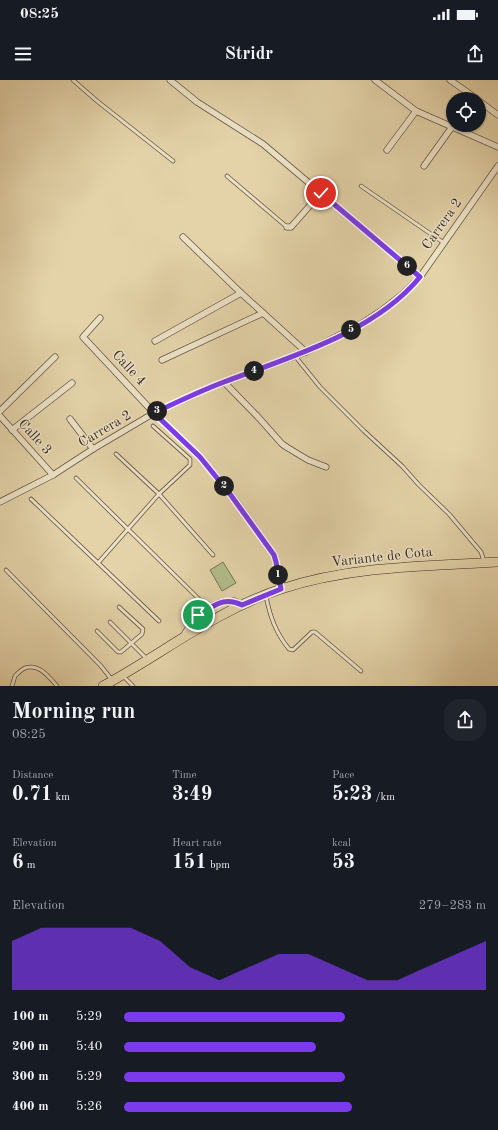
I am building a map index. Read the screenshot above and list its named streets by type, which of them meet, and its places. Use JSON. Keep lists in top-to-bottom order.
{
  "streets": {
    "main road": ["Variante de Cota"],
    "street": ["Carrera 2", "Calle 4", "Calle 3"]
  },
  "crossings": [
    ["Carrera 2", "Calle 4"],
    ["Carrera 2", "Calle 3"],
    ["Calle 4", "Variante de Cota"]
  ],
  "page": {
    "status": "08:25",
    "header": "Stridr",
    "pins": [
      "6",
      "5",
      "4",
      "3",
      "2",
      "1"
    ],
    "heading": ["Morning run", "08:25"],
    "stats": [
      ["Distance", "0.71 km"],
      ["Time", "3:49"],
      ["Pace", "5:23 /km"],
      ["Elevation", "6 m"],
      ["Heart rate", "151 bpm"],
      ["kcal", "53"]
    ],
    "chart": ["Elevation", "279–283 m"],
    "list": [
      {
        "name": "100 m",
        "note": "5:29"
      },
      {
        "name": "200 m",
        "note": "5:40"
      },
      {
        "name": "300 m",
        "note": "5:29"
      },
      {
        "name": "400 m",
        "note": "5:26"
      }
    ]
  }
}
